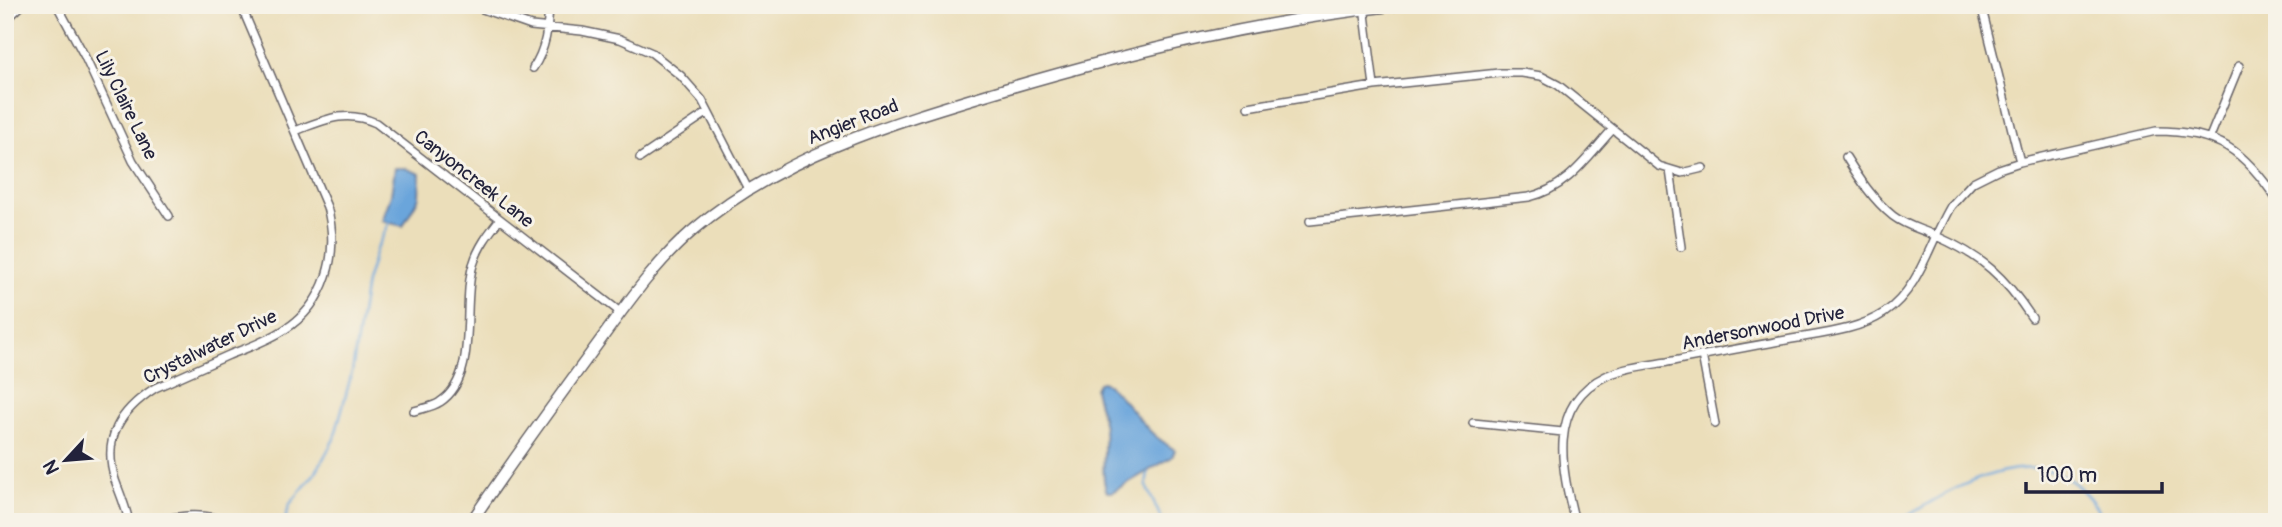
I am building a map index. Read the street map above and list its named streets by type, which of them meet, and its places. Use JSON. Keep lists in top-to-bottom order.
{
  "streets": {
    "street": [
      "Lily Claire Lane",
      "Angier Road",
      "Canyoncreek Lane",
      "Andersonwood Drive",
      "Crystalwater Drive"
    ]
  },
  "crossings": [
    ["Angier Road", "Canyoncreek Lane"],
    ["Canyoncreek Lane", "Crystalwater Drive"]
  ],
  "scale_bar": "100 m",
  "north": "bottom left"
}
